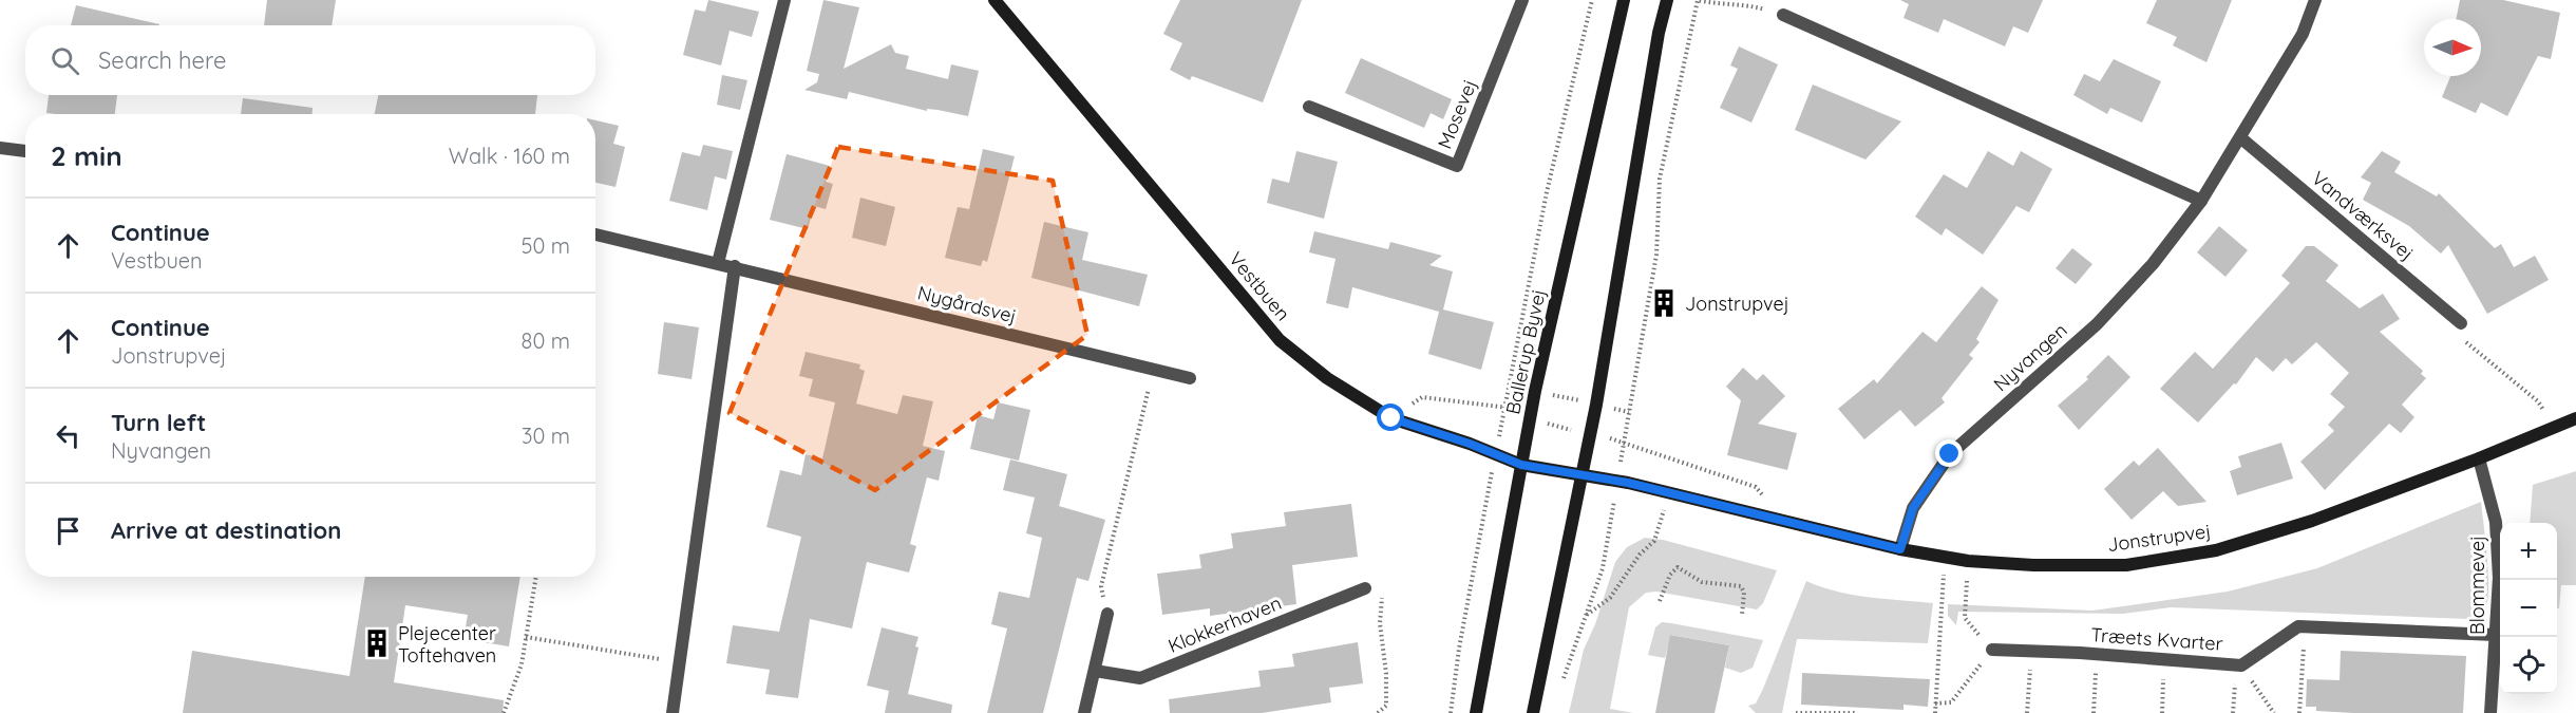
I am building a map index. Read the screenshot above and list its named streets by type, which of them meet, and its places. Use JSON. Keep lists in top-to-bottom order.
{
  "streets": {
    "street": [
      "Mosevej",
      "Vandværksvej",
      "Vestbuen",
      "Nygårdsvej",
      "Ballerup Byvej",
      "Nyvangen",
      "Jonstrupvej",
      "Blommevej",
      "Klokkerhaven",
      "Træets Kvarter"
    ]
  },
  "crossings": [
    ["Vandværksvej", "Nyvangen"],
    ["Vestbuen", "Ballerup Byvej"],
    ["Vestbuen", "Jonstrupvej"],
    ["Nyvangen", "Jonstrupvej"],
    ["Jonstrupvej", "Blommevej"],
    ["Blommevej", "Træets Kvarter"]
  ],
  "places": {
    "building": ["Jonstrupvej", "Plejecenter Toftehaven"]
  },
  "north": "right",
  "page": {
    "search": "Search here",
    "heading": ["2 min", "Walk · 160 m"],
    "list": [
      ["Continue", "Vestbuen", "50 m"],
      ["Continue", "Jonstrupvej", "80 m"],
      ["Turn left", "Nyvangen", "30 m"],
      "Arrive at destination"
    ],
    "map_buttons": ["+", "−"]
  }
}
